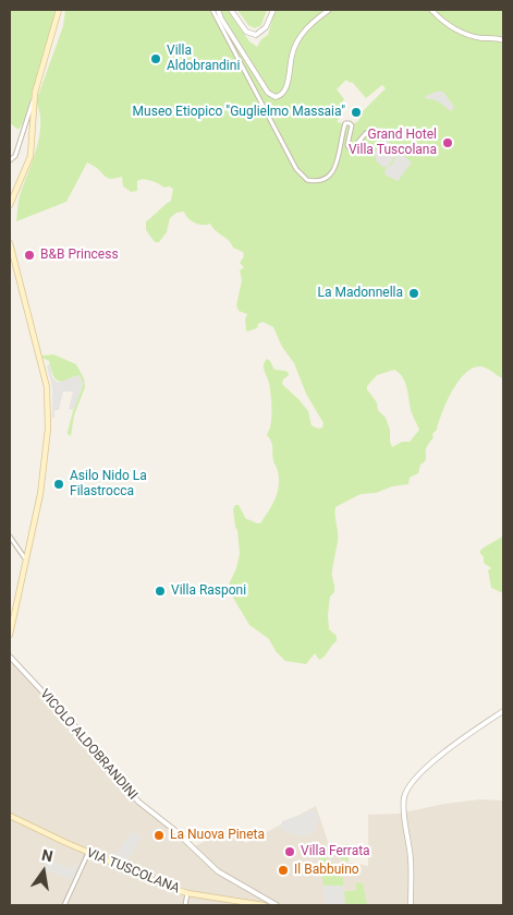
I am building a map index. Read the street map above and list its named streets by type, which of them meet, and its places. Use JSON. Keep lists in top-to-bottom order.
{
  "streets": {
    "main road": ["VIA TUSCOLANA"],
    "street": ["VICOLO ALDOBRANDINI"]
  },
  "crossings": [
    ["VICOLO ALDOBRANDINI", "VIA TUSCOLANA"]
  ],
  "places": [
    "Villa Aldobrandini",
    "Museo Etiopico \"Guglielmo Massaia\"",
    "Grand Hotel Villa Tuscolana",
    "B&B Princess",
    "La Madonnella",
    "Asilo Nido La Filastrocca",
    "Villa Rasponi",
    "La Nuova Pineta",
    "Villa Ferrata",
    "Il Babbuino"
  ],
  "north": "top"
}
